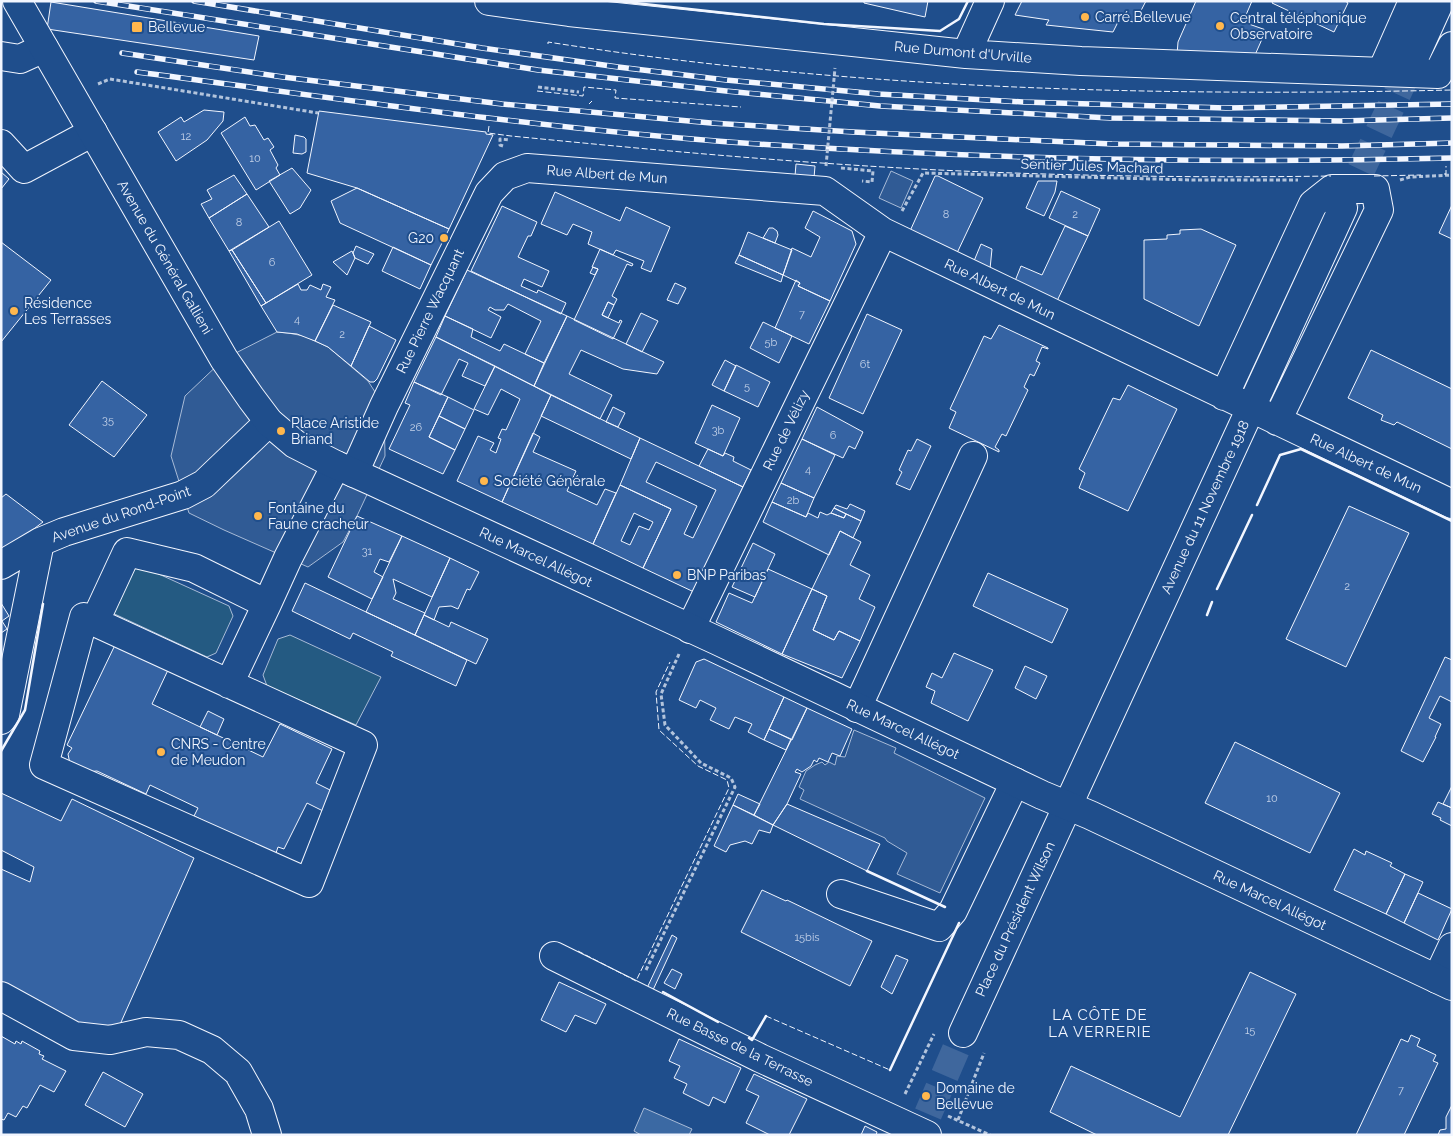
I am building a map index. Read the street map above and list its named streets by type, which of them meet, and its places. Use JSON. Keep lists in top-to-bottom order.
{
  "streets": {
    "street": [
      "Rue Dumont d'Urville",
      "Rue Albert de Mun",
      "Avenue du Général Gallieni",
      "Rue Pierre Wacquant",
      "Rue de Vélizy",
      "Avenue du 11 Novembre 1918",
      "Avenue du Rond-Point",
      "Rue Marcel Allégot",
      "Place du Président Wilson",
      "Rue Basse de la Terrasse"
    ],
    "path": ["Sentier Jules Machard"]
  },
  "crossings": [
    ["Sentier Jules Machard", "Rue Albert de Mun"],
    ["Sentier Jules Machard", "Rue de Vélizy"],
    ["Sentier Jules Machard", "Avenue du 11 Novembre 1918"],
    ["Rue Albert de Mun", "Rue Pierre Wacquant"],
    ["Rue Albert de Mun", "Rue de Vélizy"],
    ["Rue Albert de Mun", "Avenue du 11 Novembre 1918"],
    ["Avenue du Général Gallieni", "Rue Pierre Wacquant"],
    ["Avenue du Général Gallieni", "Avenue du Rond-Point"],
    ["Avenue du Général Gallieni", "Rue Marcel Allégot"],
    ["Rue Pierre Wacquant", "Rue Marcel Allégot"],
    ["Rue de Vélizy", "Rue Marcel Allégot"],
    ["Avenue du 11 Novembre 1918", "Rue Marcel Allégot"],
    ["Avenue du 11 Novembre 1918", "Place du Président Wilson"],
    ["Rue Marcel Allégot", "Place du Président Wilson"]
  ],
  "districts": ["LA CÔTE DE LA VERRERIE"],
  "places": {
    "other": [
      "Carré Bellevue",
      "Central téléphonique Observatoire",
      "G20",
      "Résidence Les Terrasses",
      "Place Aristide Briand",
      "Société Générale",
      "Fontaine du Faune cracheur",
      "BNP Paribas",
      "CNRS - Centre de Meudon",
      "Domaine de Bellevue"
    ],
    "transit": ["Bellevue"]
  },
  "house_numbers": [
    "12",
    "10",
    "8",
    "2",
    "8",
    "6",
    "7",
    "4",
    "2",
    "5b",
    "6t",
    "5",
    "35",
    "26",
    "3b",
    "6",
    "4",
    "2b",
    "31",
    "2",
    "10",
    "15bis",
    "15",
    "7"
  ]
}
